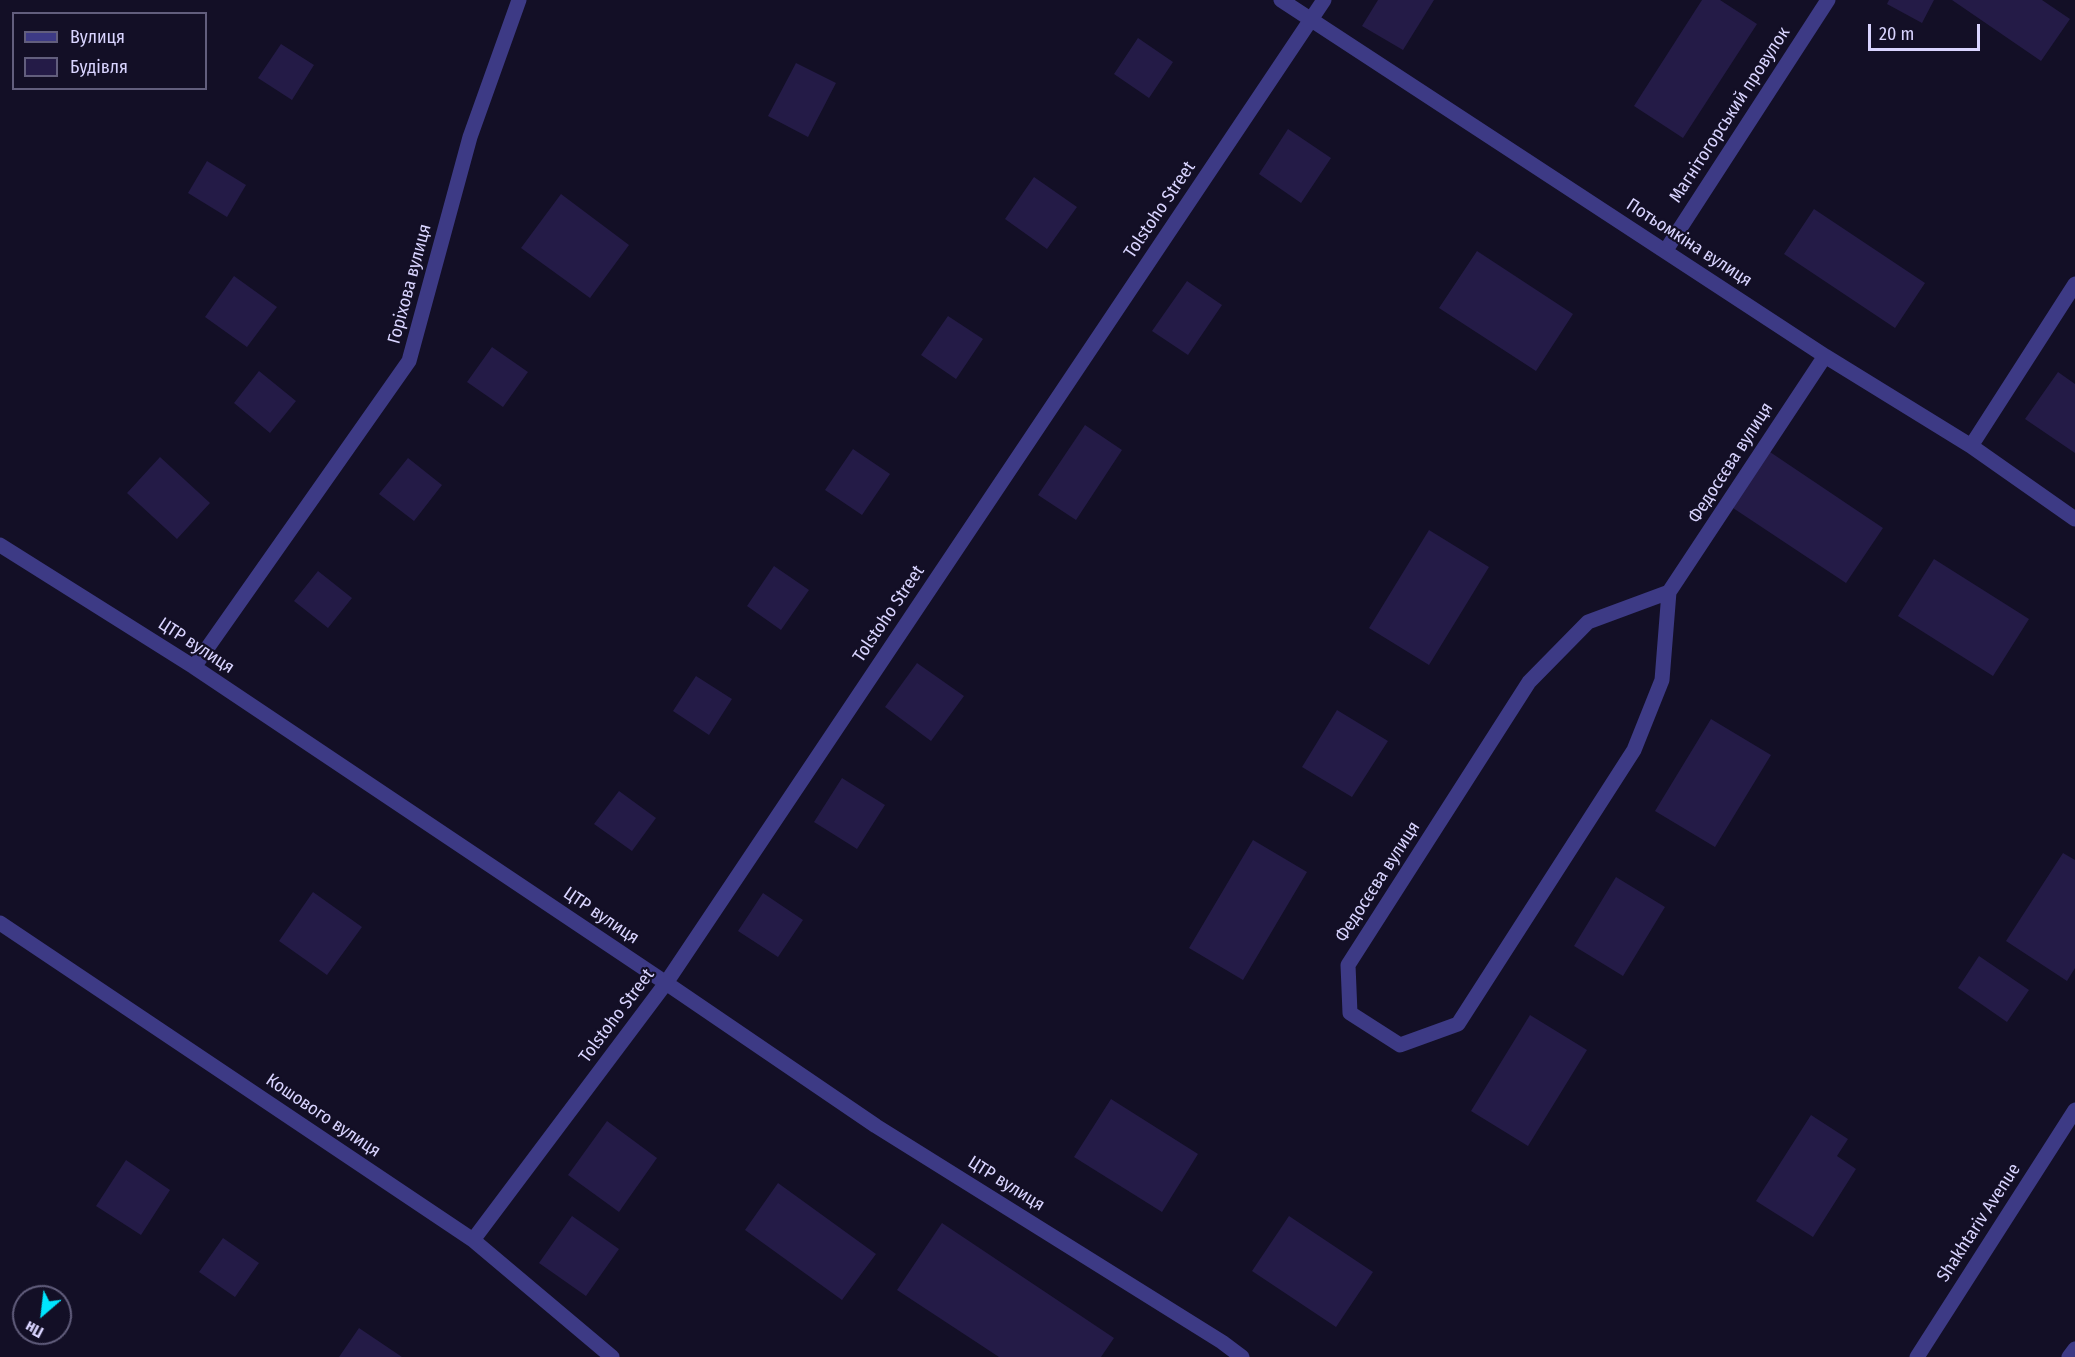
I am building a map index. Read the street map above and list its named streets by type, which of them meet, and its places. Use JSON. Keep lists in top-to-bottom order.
{
  "streets": {
    "street": [
      "Магнітогорський провулок",
      "Tolstoho Street",
      "Потьомкіна вулиця",
      "Горіхова вулиця",
      "Федосєєва вулиця",
      "ЦТР вулиця",
      "Кошового вулиця",
      "Shakhtariv Avenue"
    ]
  },
  "crossings": [
    ["Магнітогорський провулок", "Потьомкіна вулиця"],
    ["Tolstoho Street", "Потьомкіна вулиця"],
    ["Tolstoho Street", "ЦТР вулиця"],
    ["Tolstoho Street", "Кошового вулиця"],
    ["Потьомкіна вулиця", "Федосєєва вулиця"],
    ["Горіхова вулиця", "ЦТР вулиця"]
  ],
  "legend": ["Вулиця", "Будівля"],
  "scale_bar": "20 m",
  "north": "bottom left"
}
